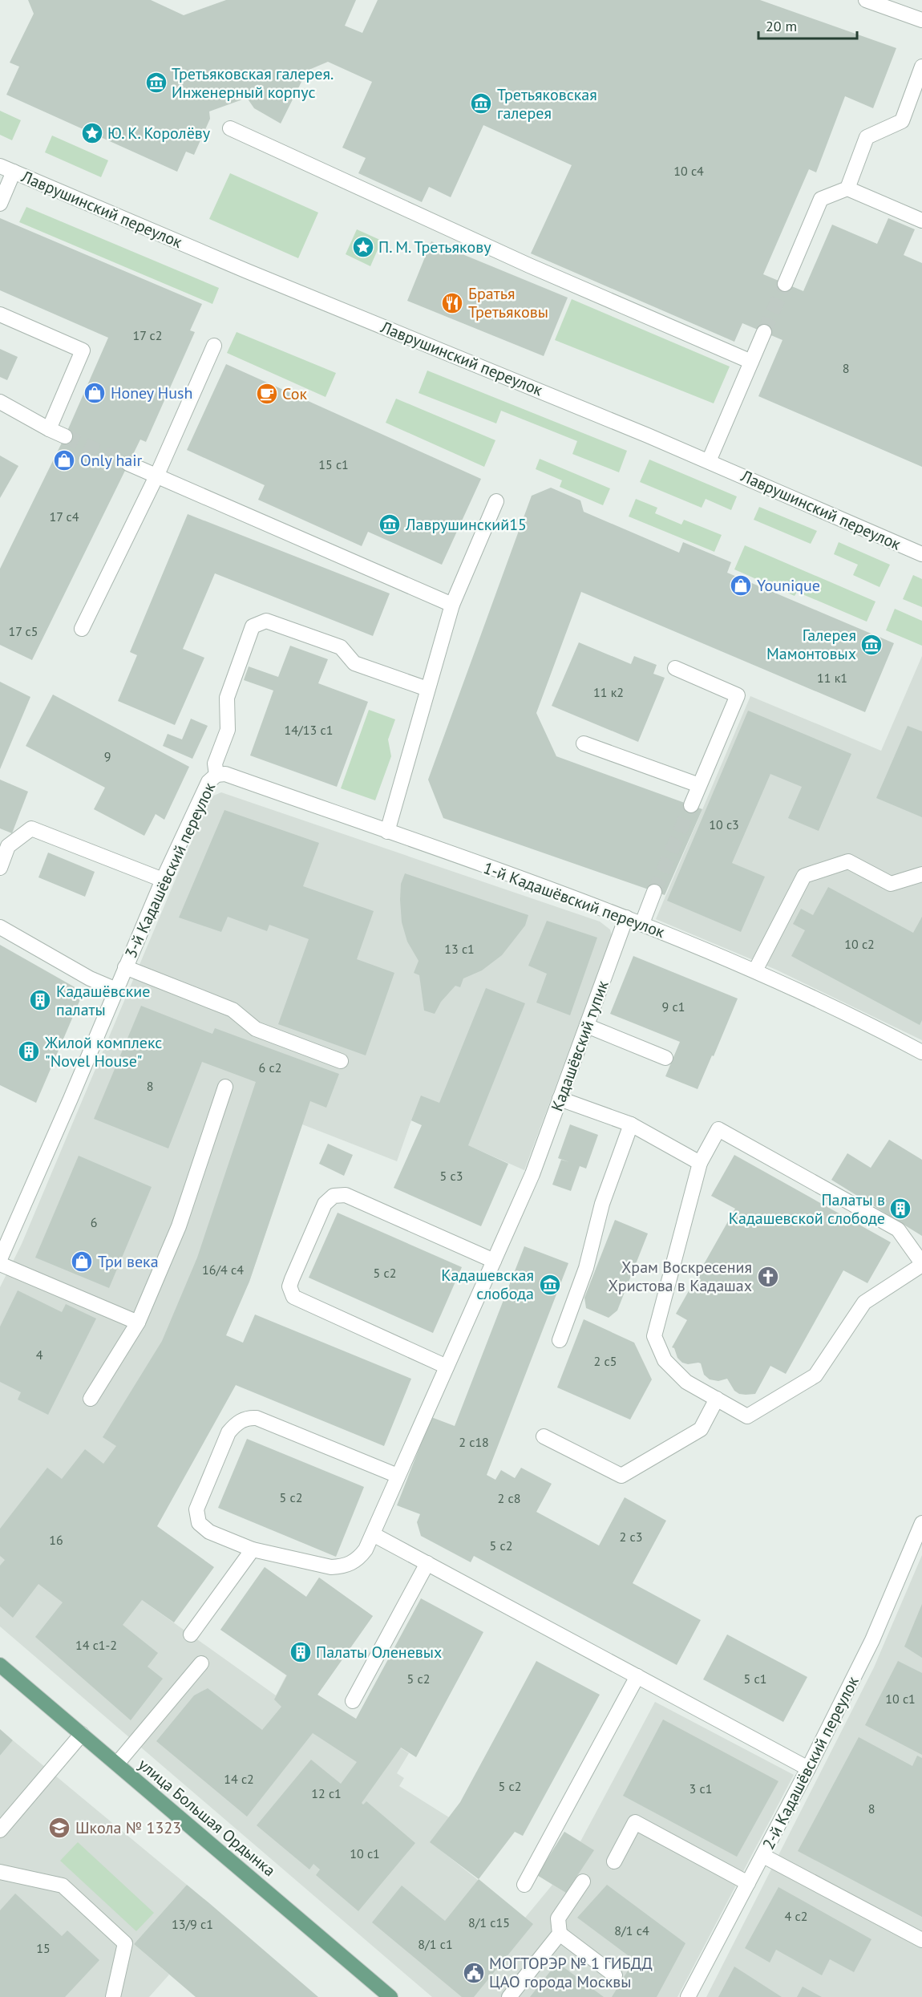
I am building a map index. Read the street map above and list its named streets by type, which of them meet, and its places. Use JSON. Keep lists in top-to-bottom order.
{
  "streets": {
    "main road": ["улица Большая Ордынка"],
    "street": [
      "Лаврушинский переулок",
      "3-й Кадашёвский переулок",
      "1-й Кадашёвский переулок",
      "Кадашёвский тупик",
      "2-й Кадашёвский переулок"
    ]
  },
  "crossings": [
    ["3-й Кадашёвский переулок", "1-й Кадашёвский переулок"],
    ["1-й Кадашёвский переулок", "Кадашёвский тупик"]
  ],
  "places": {
    "museum": [
      "Третьяковская галерея. Инженерный корпус",
      "Третьяковская галерея",
      "Лаврушинский15",
      "Галерея Мамонтовых",
      "Кадашевская слобода"
    ],
    "place": ["Ю. К. Королёву", "П. М. Третьякову"],
    "restaurant": ["Братья Третьяковы"],
    "shop": [
      "Honey Hush",
      "Only hair",
      "Younique",
      "Три века"
    ],
    "cafe": ["Сок"],
    "building": [
      "Кадашёвские палаты",
      "Жилой комплекс \"Novel House\"",
      "Палаты в Кадашевской слободе",
      "Палаты Оленевых"
    ],
    "church": ["Храм Воскресения Христова в Кадашах"],
    "school or university": ["Школа № 1323"],
    "public building": ["МОГТОРЭР № 1 ГИБДД ЦАО города Москвы"]
  },
  "house_numbers": [
    "10 с4",
    "17 с2",
    "8",
    "15 с1",
    "17 с4",
    "17 с5",
    "11 к1",
    "11 к2",
    "14/13 с1",
    "9",
    "10 с3",
    "10 с2",
    "13 с1",
    "9 с1",
    "6 с2",
    "8",
    "5 с3",
    "6",
    "16/4 с4",
    "5 с2",
    "4",
    "2 с5",
    "2 с18",
    "5 с2",
    "2 с8",
    "2 с3",
    "16",
    "5 с2",
    "14 с1-2",
    "5 с2",
    "5 с1",
    "10 с1",
    "14 с2",
    "5 с2",
    "3 с1",
    "12 с1",
    "8",
    "10 с1",
    "4 с2",
    "8/1 с15",
    "13/9 с1",
    "8/1 с4",
    "8/1 с1",
    "15"
  ],
  "scale_bar": "20 m"
}
